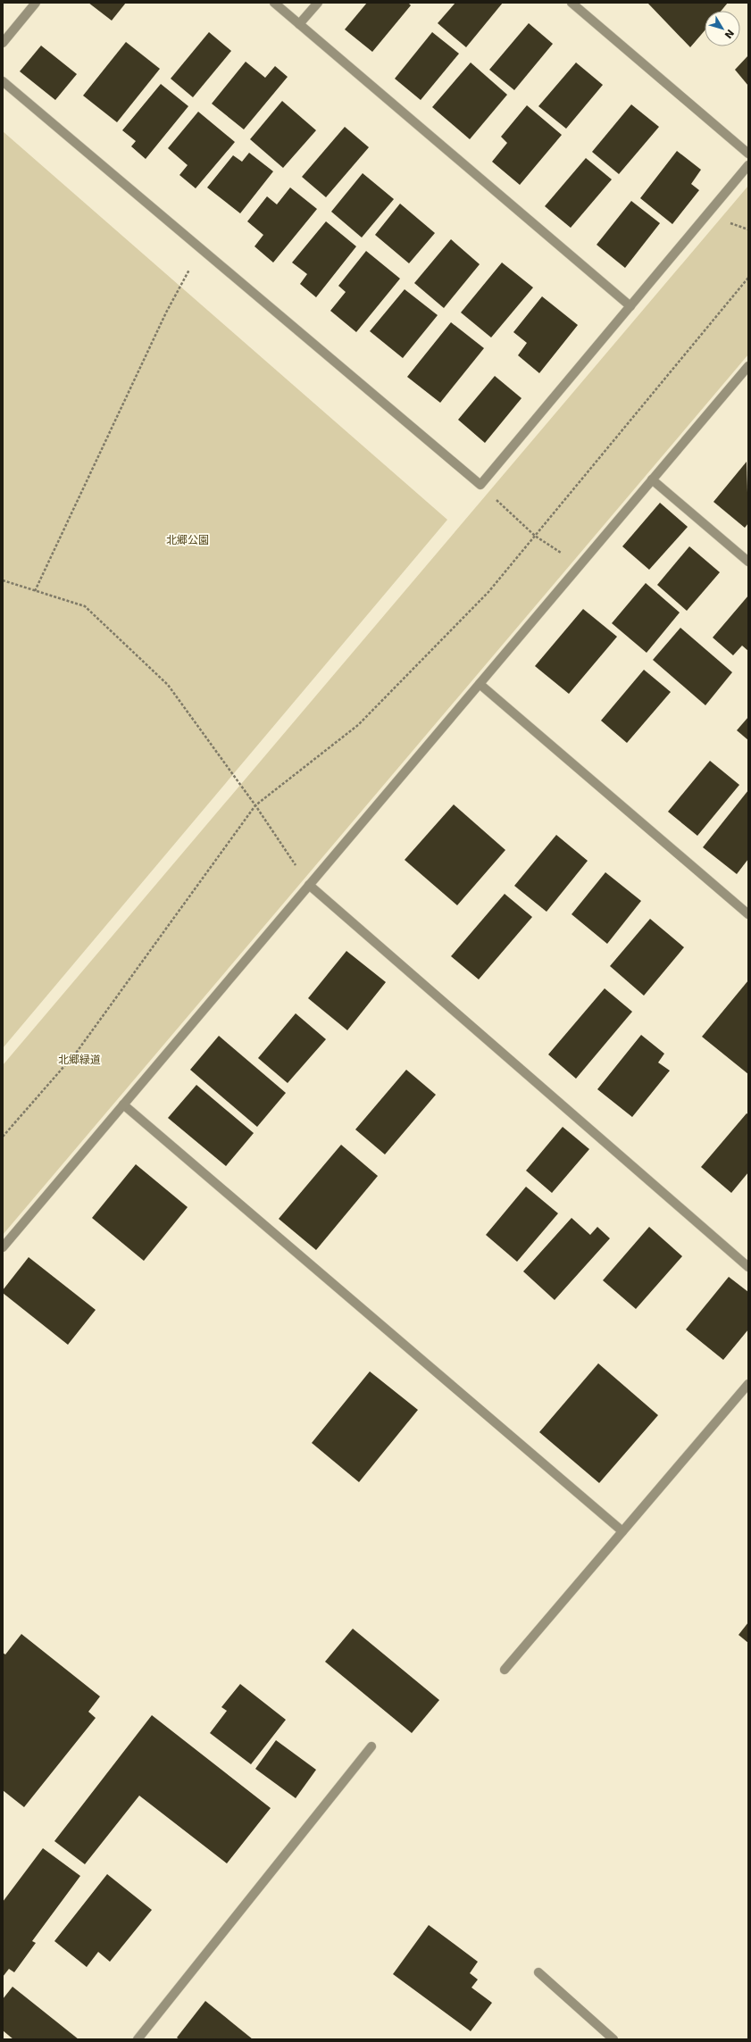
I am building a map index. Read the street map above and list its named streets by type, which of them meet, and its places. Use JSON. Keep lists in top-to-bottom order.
{
  "parks": ["北郷公園", "北郷緑道"],
  "north": "bottom right"
}
